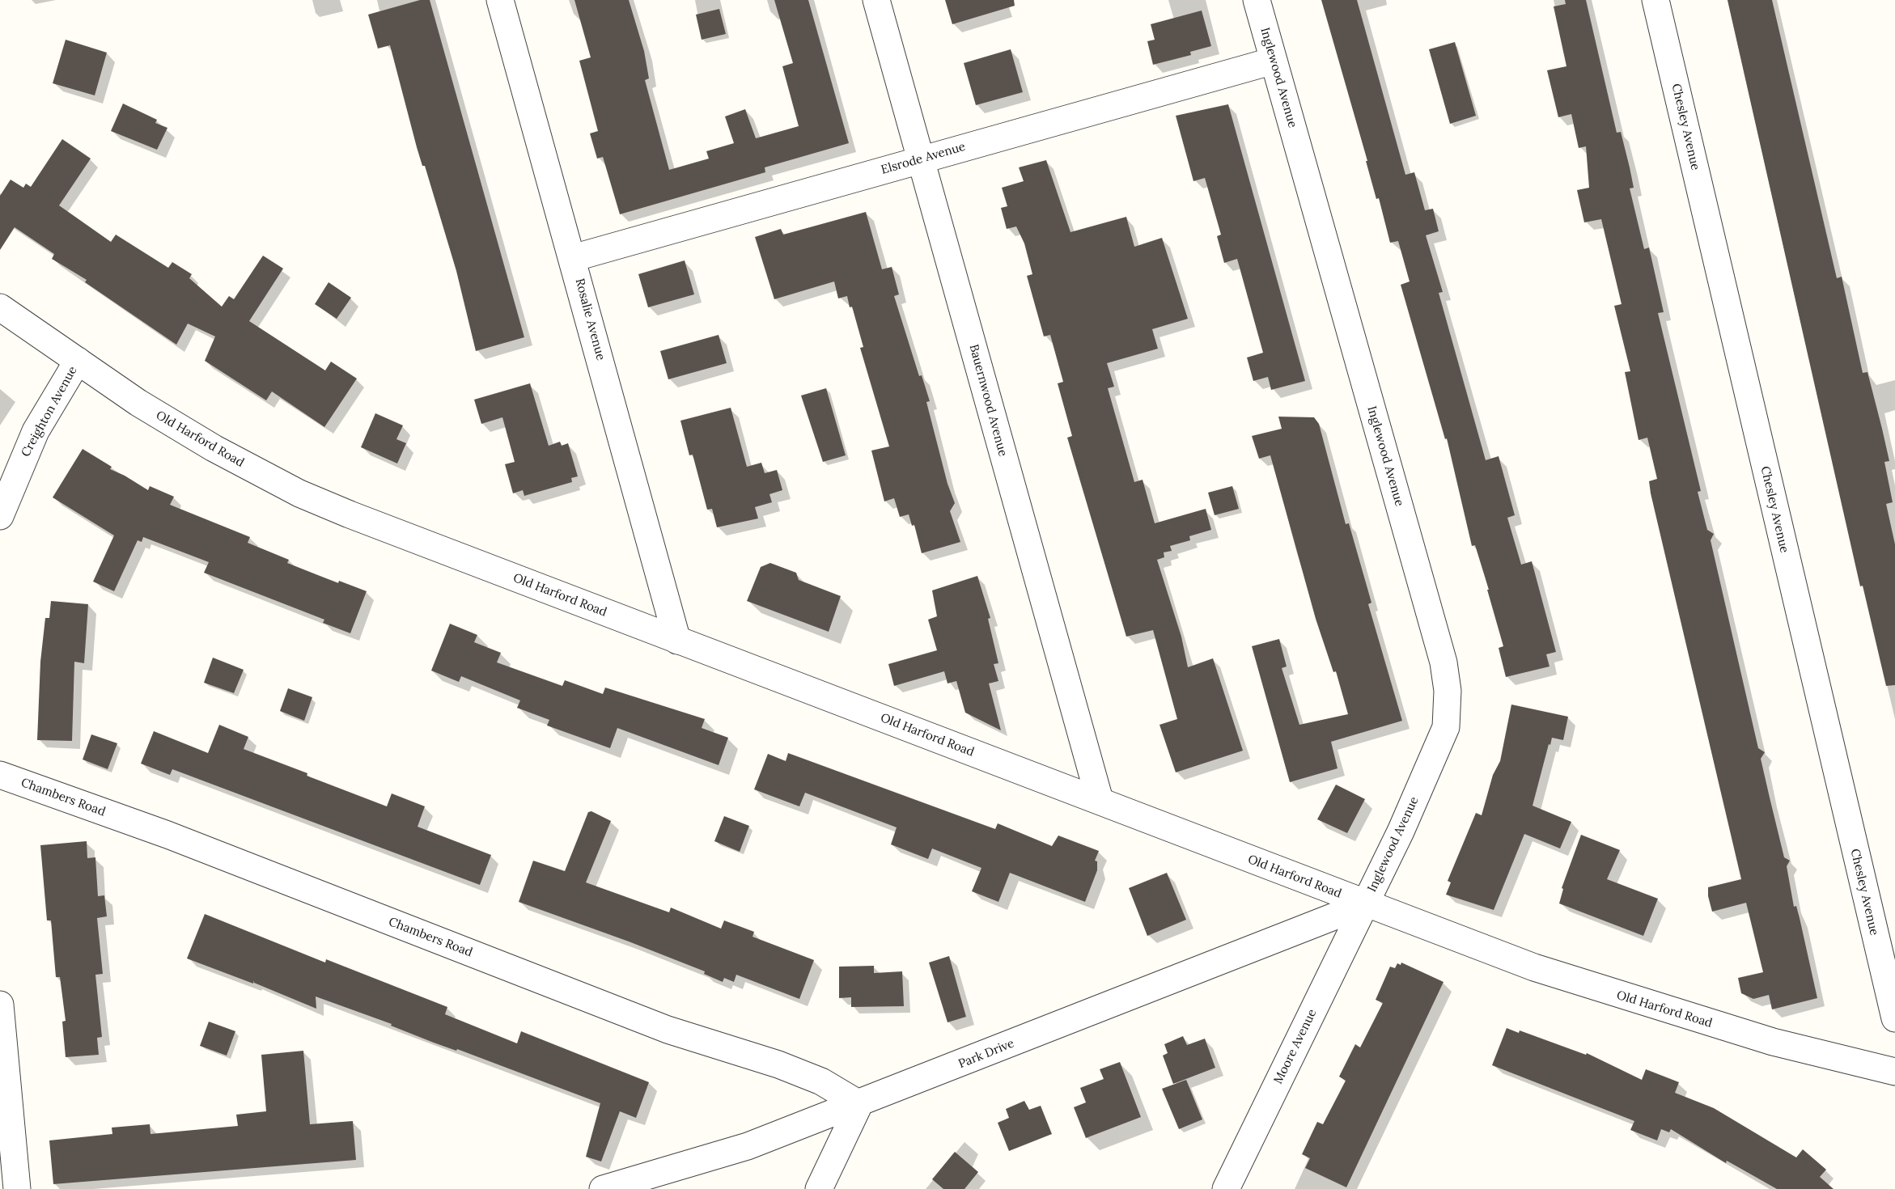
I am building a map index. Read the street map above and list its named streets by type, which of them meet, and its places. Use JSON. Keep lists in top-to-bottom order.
{
  "streets": {
    "street": [
      "Inglewood Avenue",
      "Chesley Avenue",
      "Elsrode Avenue",
      "Rosalie Avenue",
      "Bauernwood Avenue",
      "Creighton Avenue",
      "Old Harford Road",
      "Chambers Road",
      "Moore Avenue",
      "Park Drive"
    ]
  },
  "crossings": [
    ["Inglewood Avenue", "Elsrode Avenue"],
    ["Inglewood Avenue", "Old Harford Road"],
    ["Inglewood Avenue", "Moore Avenue"],
    ["Inglewood Avenue", "Park Drive"],
    ["Elsrode Avenue", "Rosalie Avenue"],
    ["Elsrode Avenue", "Bauernwood Avenue"],
    ["Rosalie Avenue", "Old Harford Road"],
    ["Bauernwood Avenue", "Old Harford Road"],
    ["Creighton Avenue", "Old Harford Road"],
    ["Old Harford Road", "Moore Avenue"],
    ["Old Harford Road", "Park Drive"],
    ["Chambers Road", "Park Drive"],
    ["Moore Avenue", "Park Drive"]
  ]
}
